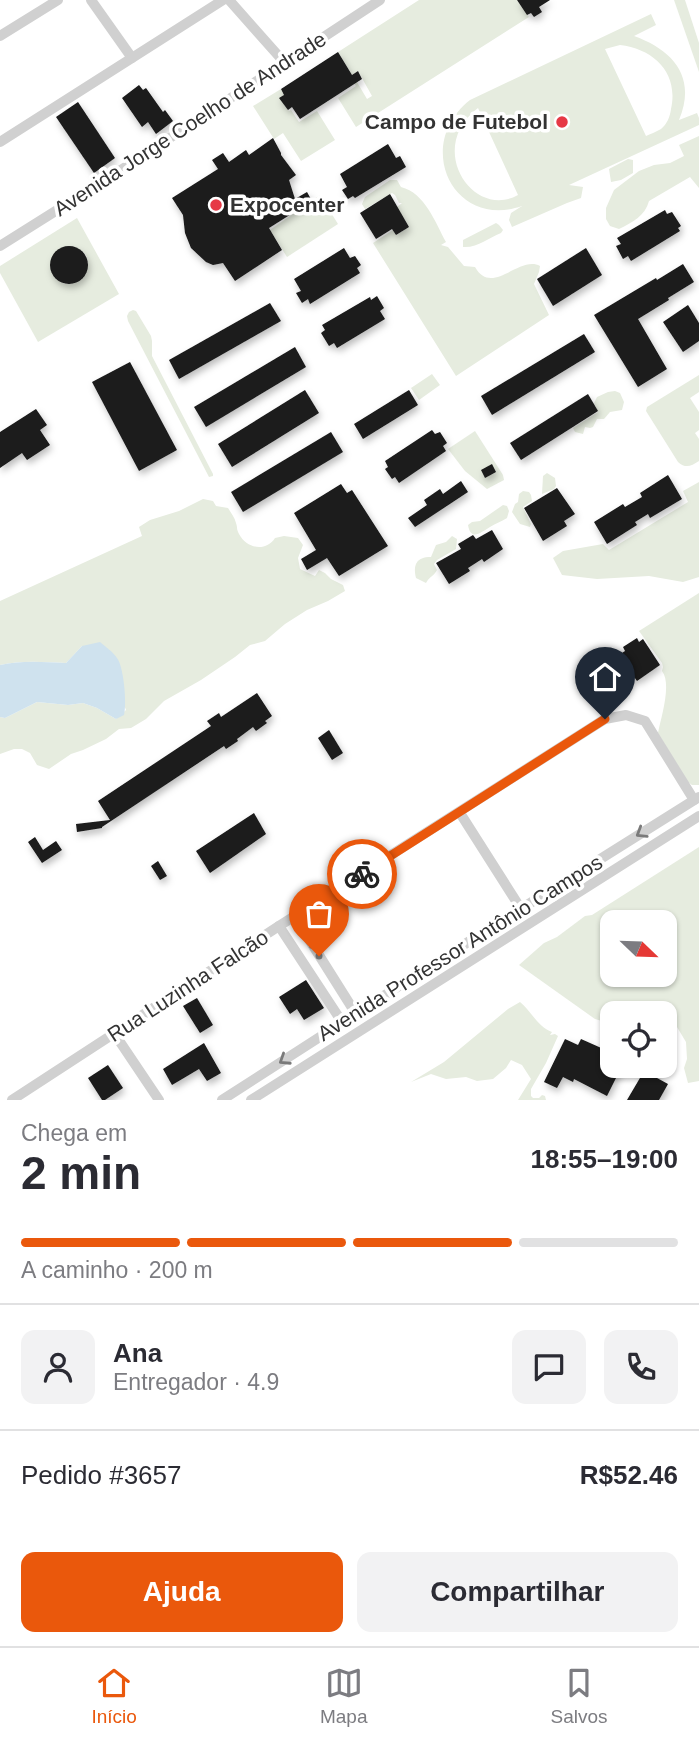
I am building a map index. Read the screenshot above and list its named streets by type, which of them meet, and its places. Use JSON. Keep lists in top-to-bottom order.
{
  "streets": {
    "street": ["Avenida Jorge Coelho de Andrade", "Avenida Professor Antônio Campos", "Rua Luzinha Falcão"]
  },
  "crossings": [
    ["Avenida Professor Antônio Campos", "Rua Luzinha Falcão"]
  ],
  "places": ["Campo de Futebol", "Expocenter"],
  "north": "bottom right",
  "page": {
    "heading": ["2 min", "Chega em", "18:55–19:00"],
    "panel": [
      "Ana",
      "Entregador · 4.9",
      "Pedido #3657",
      "R$52.46"
    ],
    "bar": "A caminho · 200 m",
    "buttons": ["Ajuda", "Compartilhar"],
    "tabs": ["Início", "Mapa", "Salvos"]
  }
}
